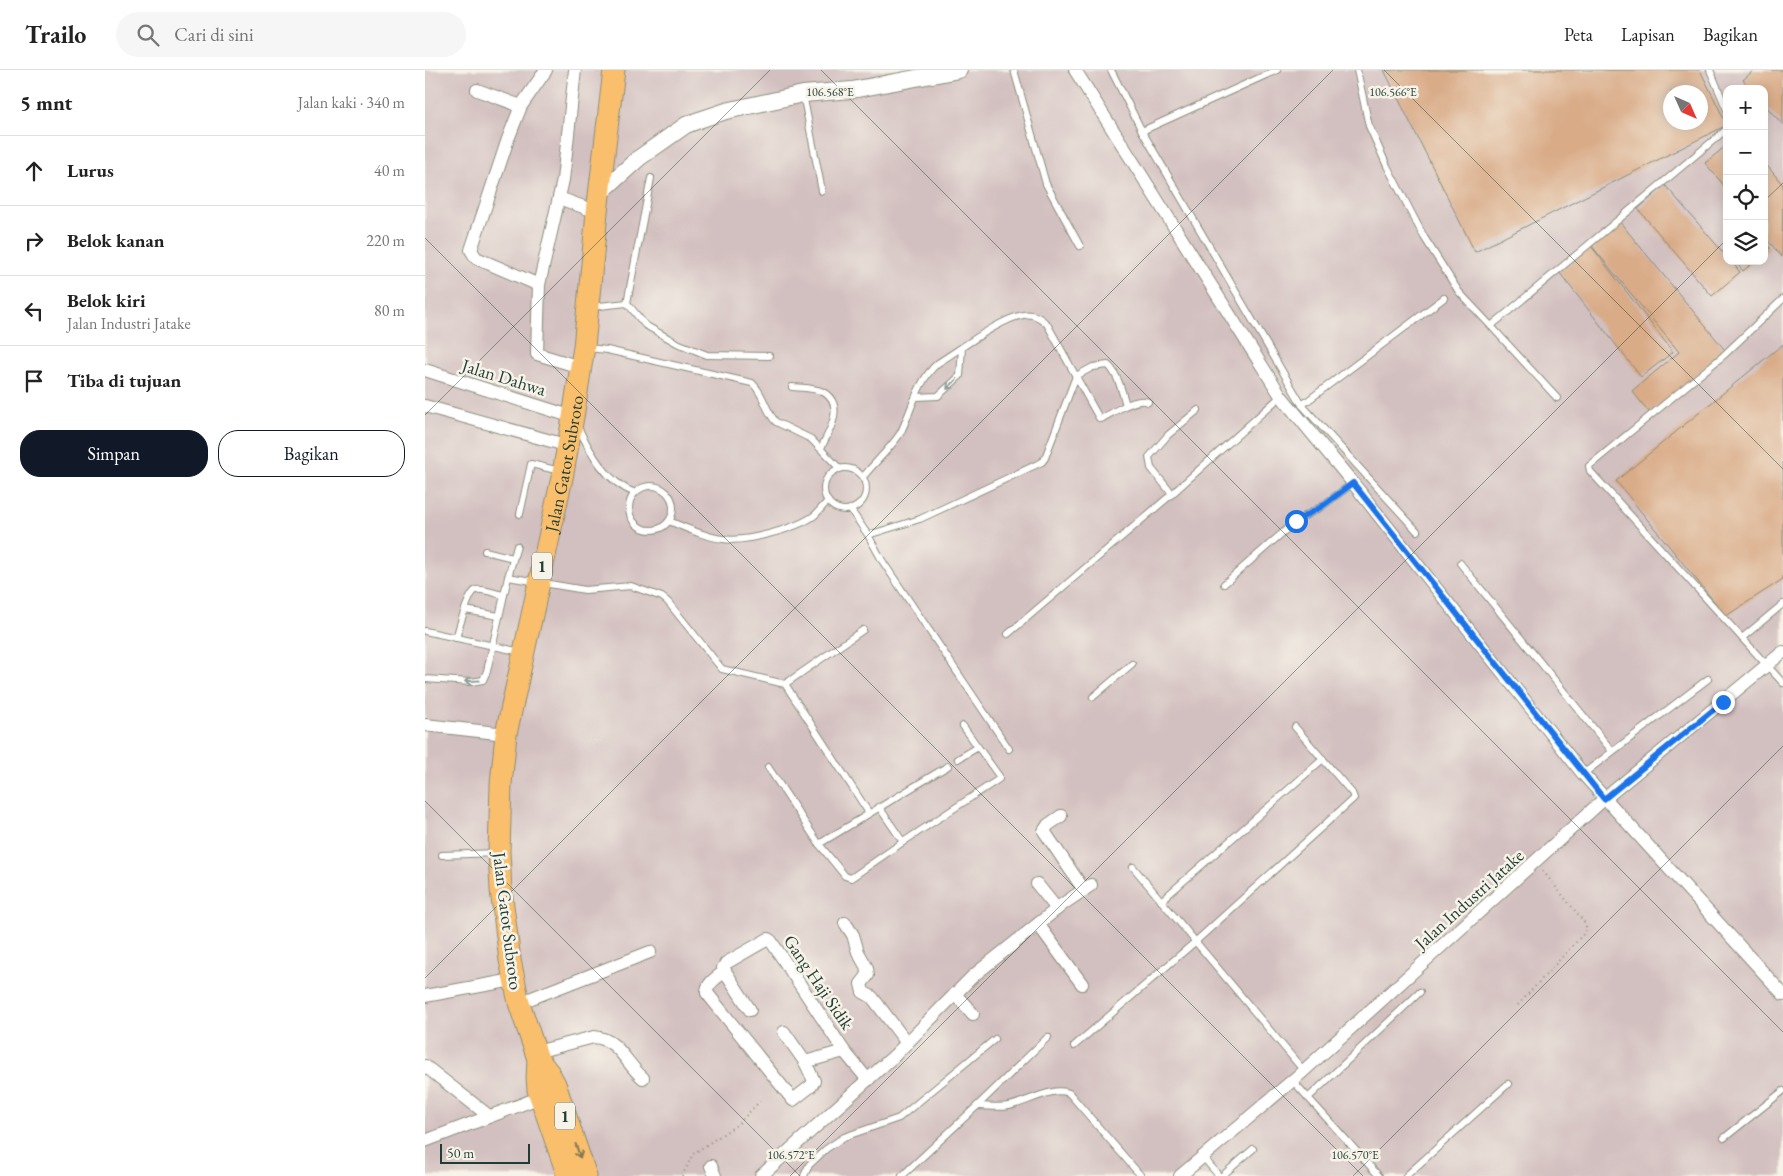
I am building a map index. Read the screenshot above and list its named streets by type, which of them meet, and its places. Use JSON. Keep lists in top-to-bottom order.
{
  "streets": {
    "highway": ["Jalan Gatot Subroto", "1"],
    "street": ["Jalan Dahwa", "Jalan Industri Jatake", "Gang Haji Sidik"]
  },
  "crossings": [
    ["Jalan Dahwa", "Jalan Gatot Subroto"]
  ],
  "scale_bar": "50 m",
  "north": "bottom right",
  "page": {
    "header": "Trailo",
    "search": "Cari di sini",
    "nav": ["Peta", "Lapisan", "Bagikan"],
    "heading": ["5 mnt", "Jalan kaki · 340 m"],
    "map_buttons": ["+", "−"],
    "list": [
      ["Lurus", "40 m"],
      ["Belok kanan", "220 m"],
      ["Belok kiri", "Jalan Industri Jatake", "80 m"],
      "Tiba di tujuan"
    ],
    "buttons": ["Simpan", "Bagikan"],
    "scale": "50 m"
  },
  "coordinates": [
    "106.568°E",
    "106.566°E",
    "106.572°E",
    "106.570°E"
  ]
}
